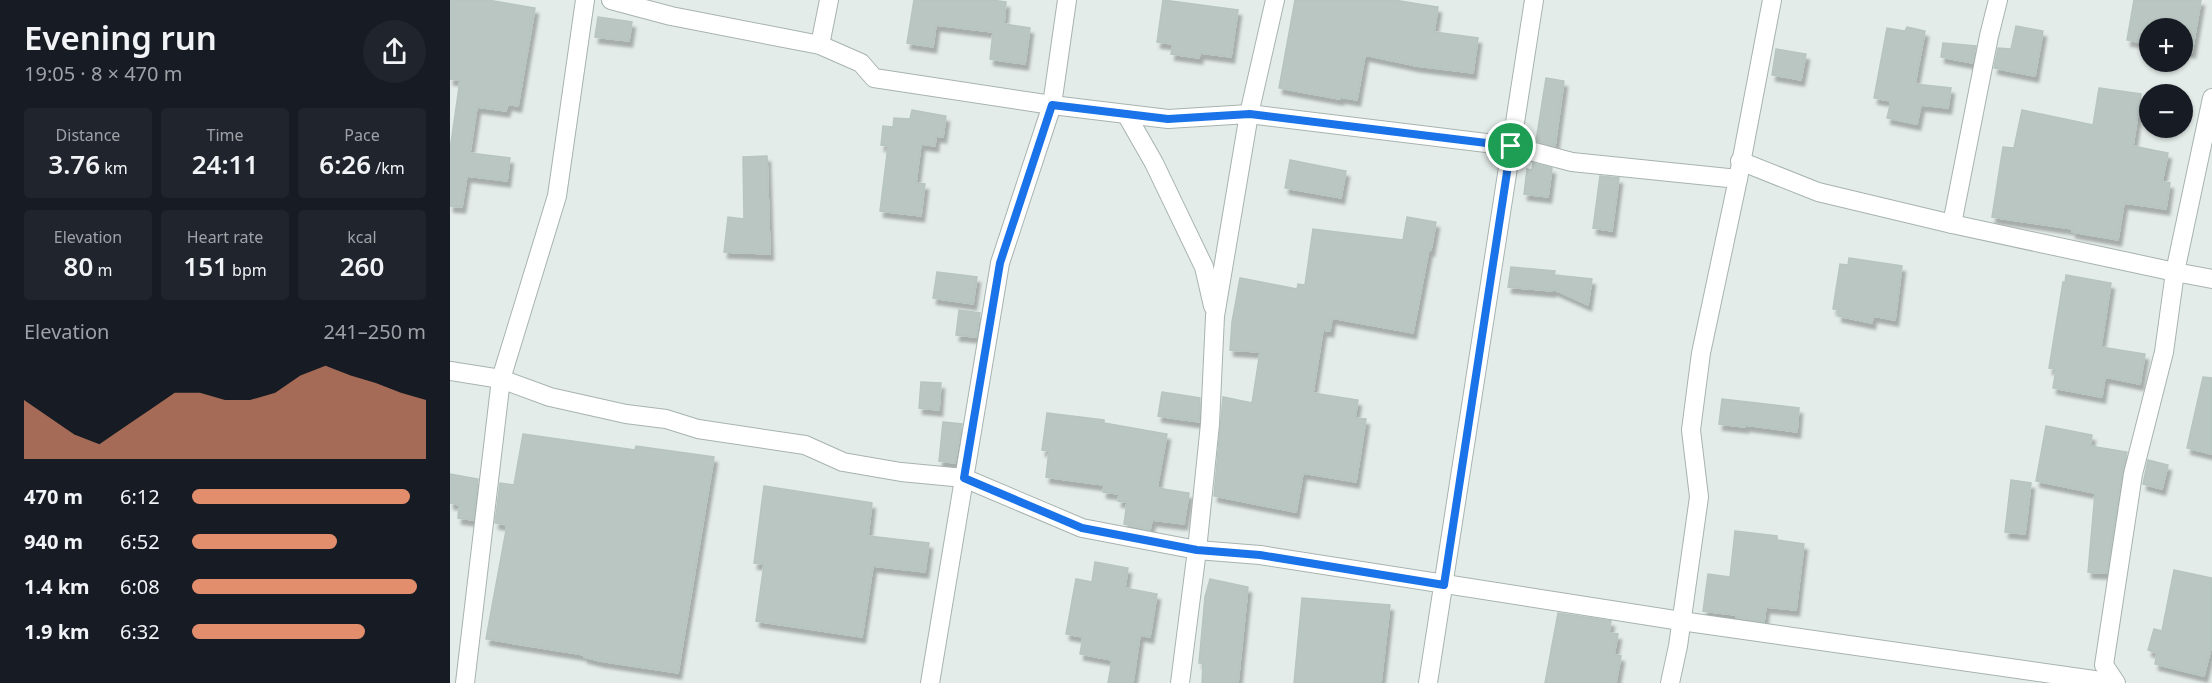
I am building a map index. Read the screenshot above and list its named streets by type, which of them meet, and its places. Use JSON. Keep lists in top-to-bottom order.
{
  "page": {
    "heading": ["Evening run", "19:05 · 8 × 470 m"],
    "map_buttons": ["+", "−"],
    "stats": [
      ["Distance", "3.76 km"],
      ["Time", "24:11"],
      ["Pace", "6:26 /km"],
      ["Elevation", "80 m"],
      ["Heart rate", "151 bpm"],
      ["kcal", "260"]
    ],
    "chart": ["Elevation", "241–250 m"],
    "list": [
      {
        "name": "470 m",
        "note": "6:12"
      },
      {
        "name": "940 m",
        "note": "6:52"
      },
      {
        "name": "1.4 km",
        "note": "6:08"
      },
      {
        "name": "1.9 km",
        "note": "6:32"
      }
    ]
  }
}
